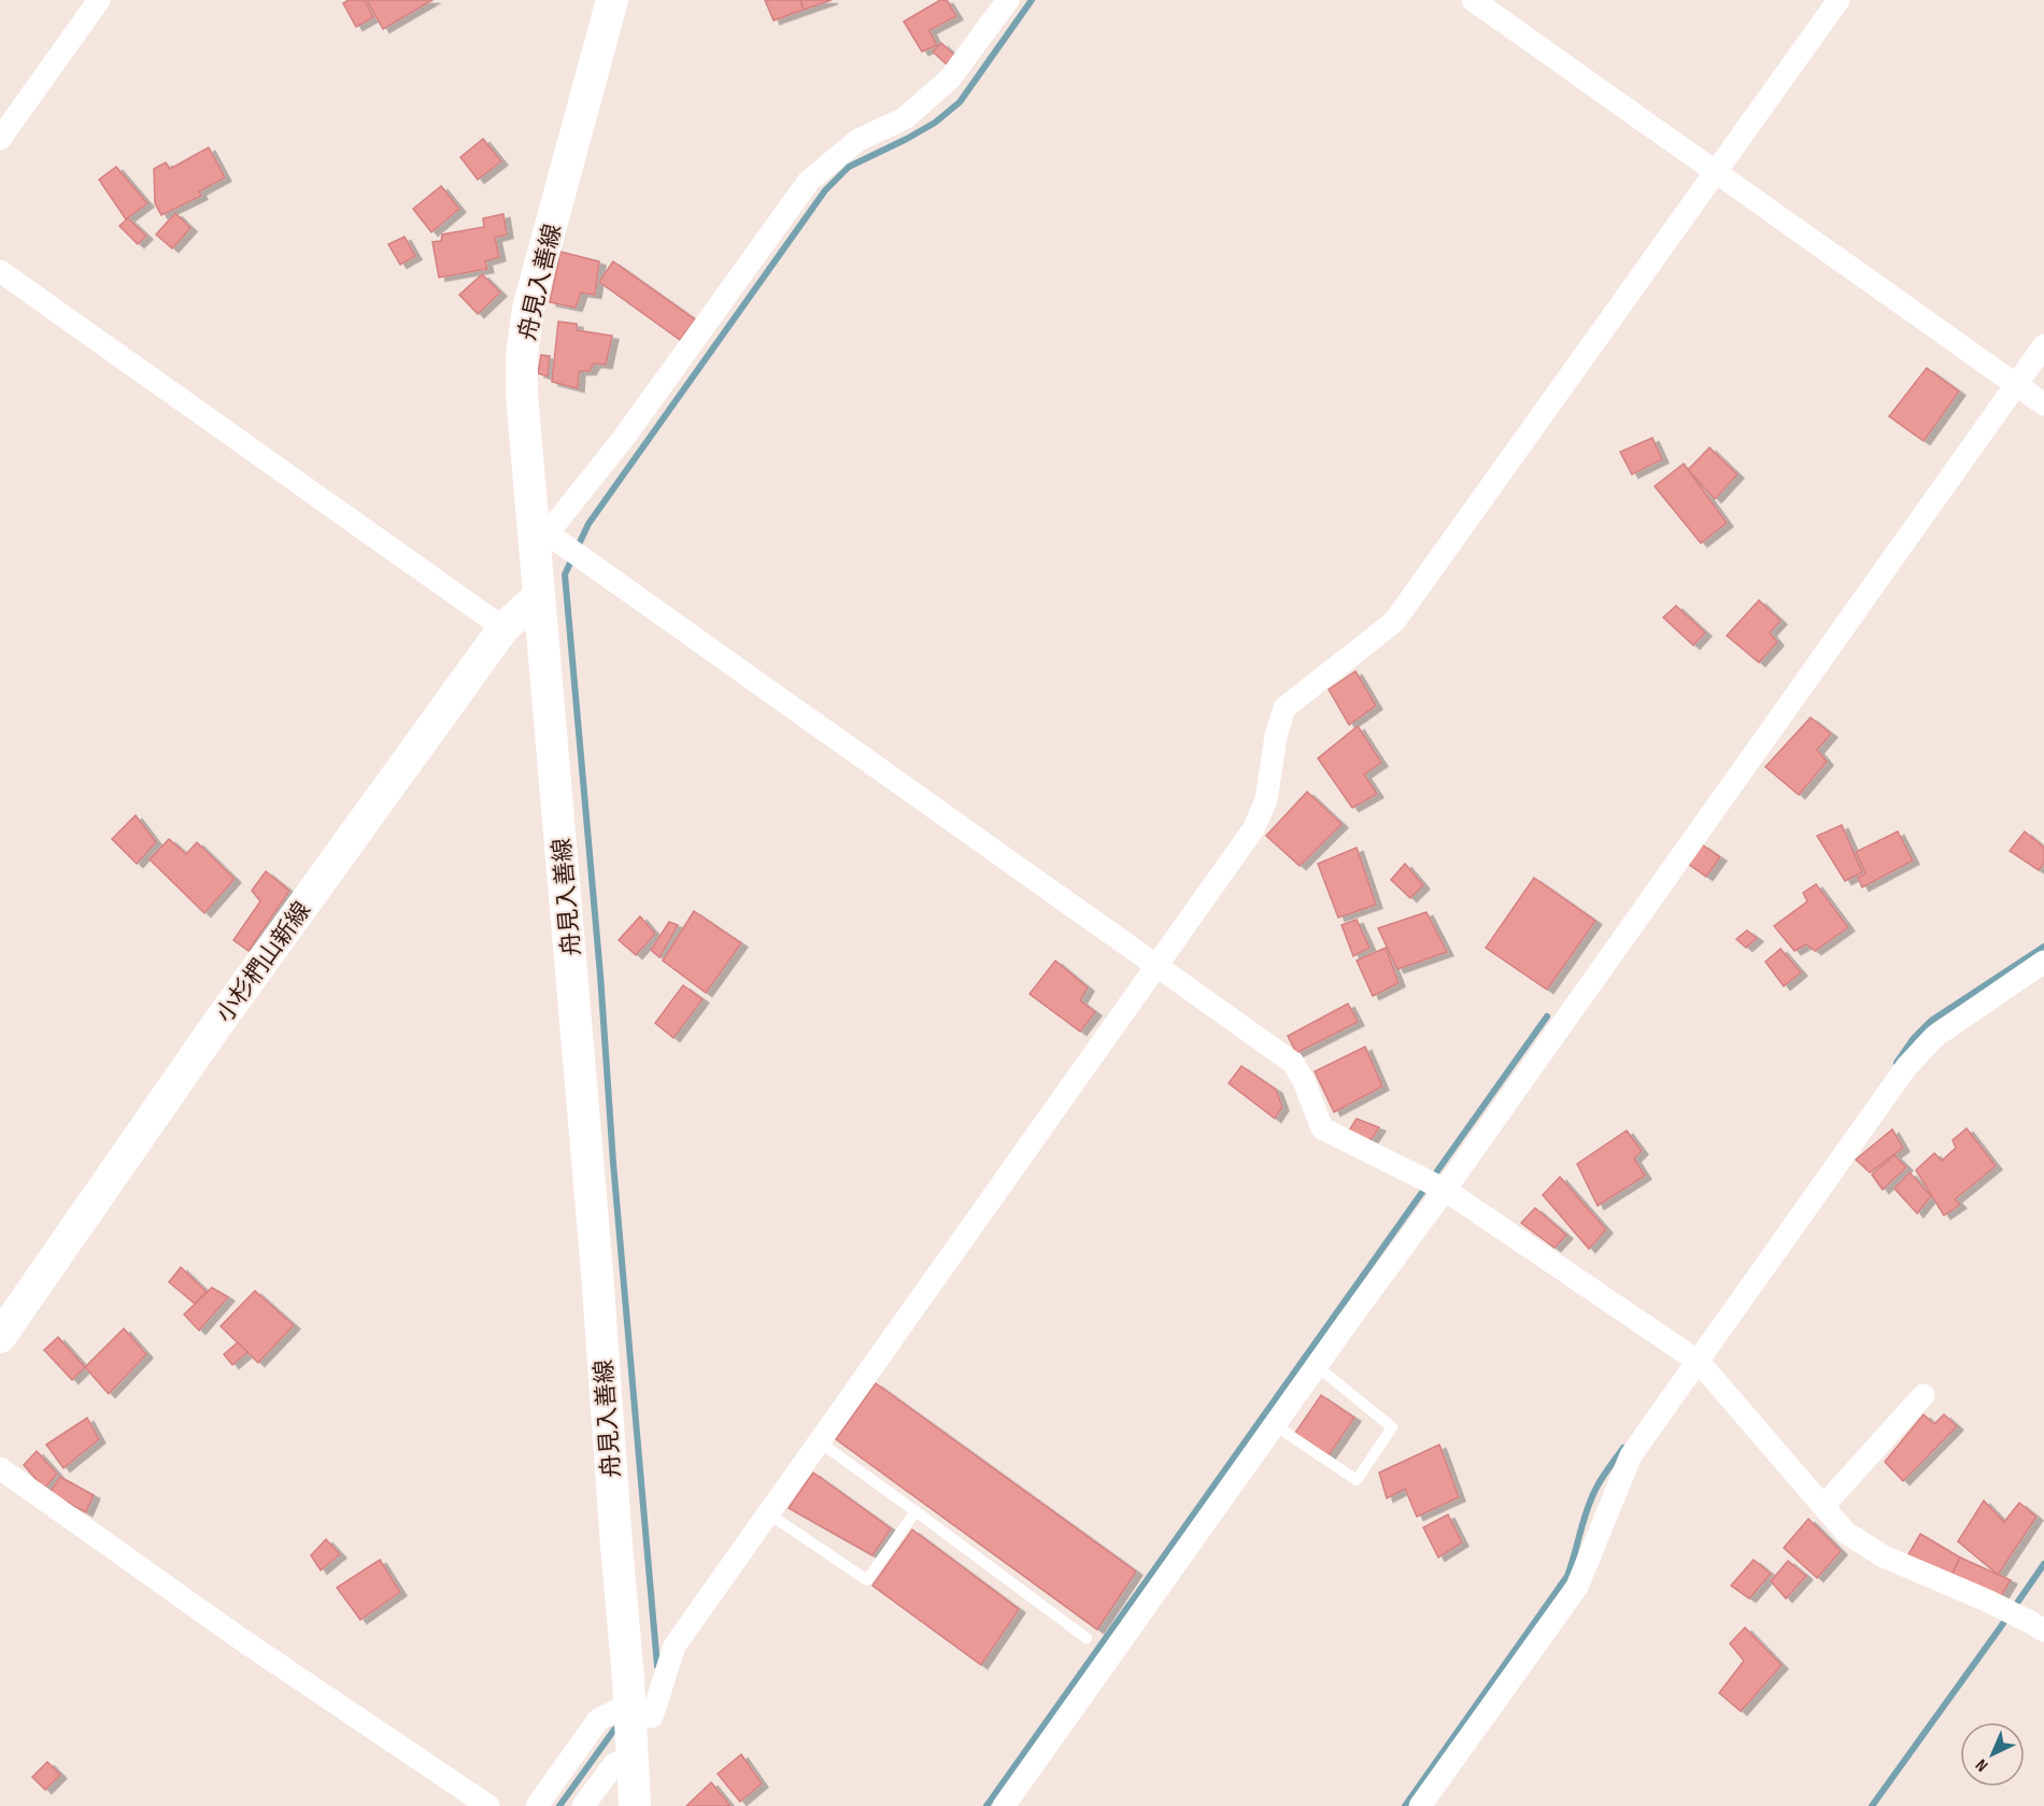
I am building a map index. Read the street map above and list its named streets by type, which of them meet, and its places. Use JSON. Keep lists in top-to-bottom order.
{
  "streets": {
    "main road": ["舟見入善線", "小杉椚山新線"]
  },
  "crossings": [
    ["舟見入善線", "小杉椚山新線"]
  ],
  "north": "bottom left"
}
